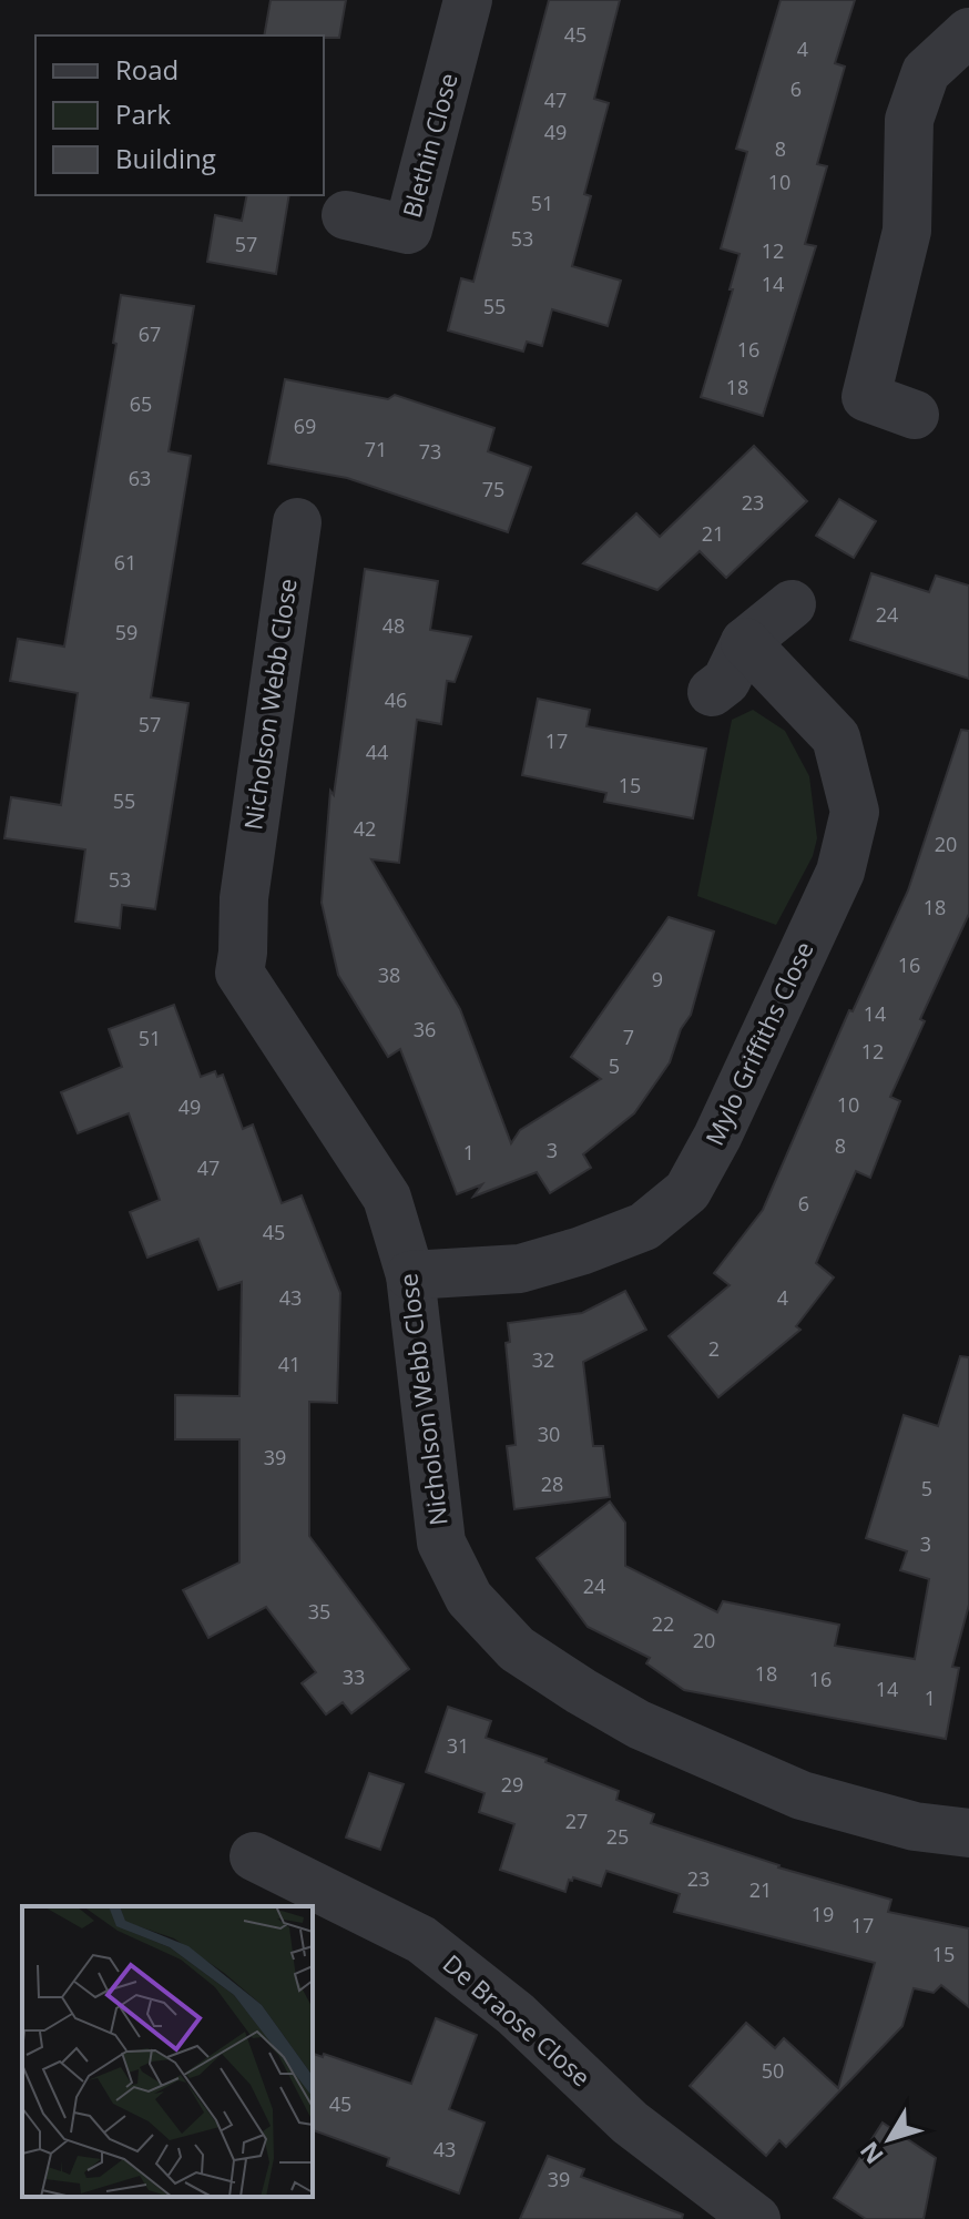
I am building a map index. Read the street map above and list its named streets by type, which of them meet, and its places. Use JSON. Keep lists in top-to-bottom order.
{
  "streets": {
    "street": [
      "Blethin Close",
      "Nicholson Webb Close",
      "Mylo Griffiths Close",
      "De Braose Close"
    ]
  },
  "crossings": [
    ["Nicholson Webb Close", "Mylo Griffiths Close"]
  ],
  "house_numbers": [
    "45",
    "4",
    "6",
    "47",
    "49",
    "8",
    "10",
    "51",
    "53",
    "57",
    "12",
    "14",
    "55",
    "67",
    "16",
    "18",
    "65",
    "69",
    "71",
    "73",
    "63",
    "75",
    "23",
    "21",
    "61",
    "24",
    "48",
    "59",
    "46",
    "57",
    "17",
    "44",
    "15",
    "55",
    "42",
    "20",
    "53",
    "18",
    "16",
    "38",
    "9",
    "14",
    "36",
    "7",
    "51",
    "12",
    "5",
    "10",
    "49",
    "8",
    "3",
    "1",
    "47",
    "6",
    "45",
    "43",
    "4",
    "2",
    "32",
    "41",
    "30",
    "39",
    "28",
    "5",
    "3",
    "24",
    "35",
    "22",
    "20",
    "18",
    "33",
    "16",
    "14",
    "1",
    "31",
    "29",
    "27",
    "25",
    "23",
    "21",
    "19",
    "17",
    "15",
    "50",
    "45",
    "43",
    "39"
  ],
  "legend": ["Road", "Park", "Building"],
  "north": "bottom left"
}
